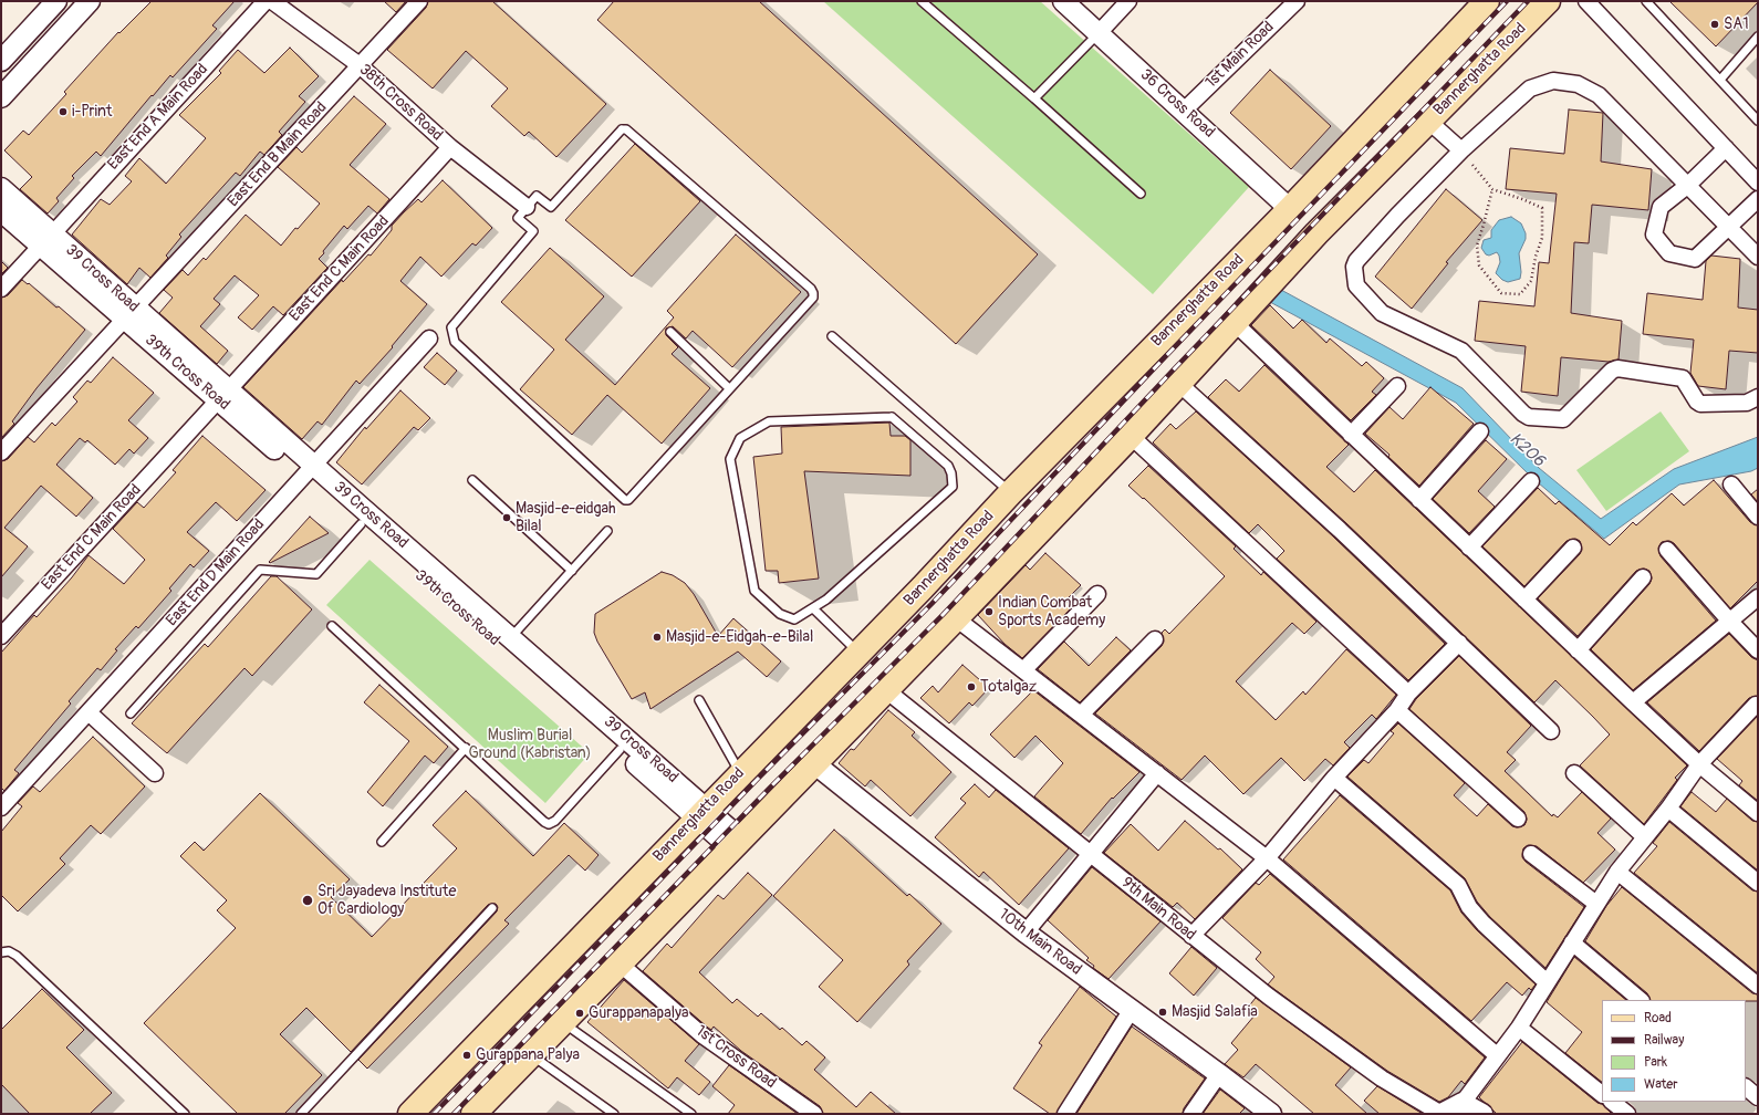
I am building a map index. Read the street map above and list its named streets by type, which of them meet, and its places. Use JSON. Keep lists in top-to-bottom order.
{
  "streets": {
    "main road": ["Bannerghatta Road"],
    "street": [
      "1st Main Road",
      "38th Cross Road",
      "36 Cross Road",
      "East End A Main Road",
      "East End B Main Road",
      "East End C Main Road",
      "39 Cross Road",
      "39th Cross Road",
      "East End D Main Road",
      "9th Main Road",
      "10th Main Road",
      "1st Cross Road"
    ]
  },
  "crossings": [
    ["1st Main Road", "36 Cross Road"],
    ["Bannerghatta Road", "36 Cross Road"],
    ["Bannerghatta Road", "39 Cross Road"],
    ["Bannerghatta Road", "39th Cross Road"],
    ["Bannerghatta Road", "9th Main Road"],
    ["Bannerghatta Road", "10th Main Road"],
    ["Bannerghatta Road", "1st Cross Road"],
    ["38th Cross Road", "East End B Main Road"],
    ["38th Cross Road", "East End C Main Road"],
    ["East End A Main Road", "39 Cross Road"],
    ["East End B Main Road", "39 Cross Road"],
    ["East End C Main Road", "39 Cross Road"],
    ["39 Cross Road", "39th Cross Road"],
    ["39 Cross Road", "East End D Main Road"],
    ["39th Cross Road", "East End D Main Road"]
  ],
  "water": ["K206"],
  "parks": ["Muslim Burial Ground (Kabristan)"],
  "places": [
    "SA1",
    "i-Print",
    "Masjid-e-eidgah Bilal",
    "Indian Combat Sports Academy",
    "Masjid-e-Eidgah-e-Bilal",
    "Totalgaz",
    "Sri Jayadeva Institute Of Cardiology",
    "Masjid Salafia",
    "Gurappanapalya",
    "Gurappana Palya"
  ],
  "legend": [
    "Road",
    "Railway",
    "Park",
    "Water"
  ]
}
